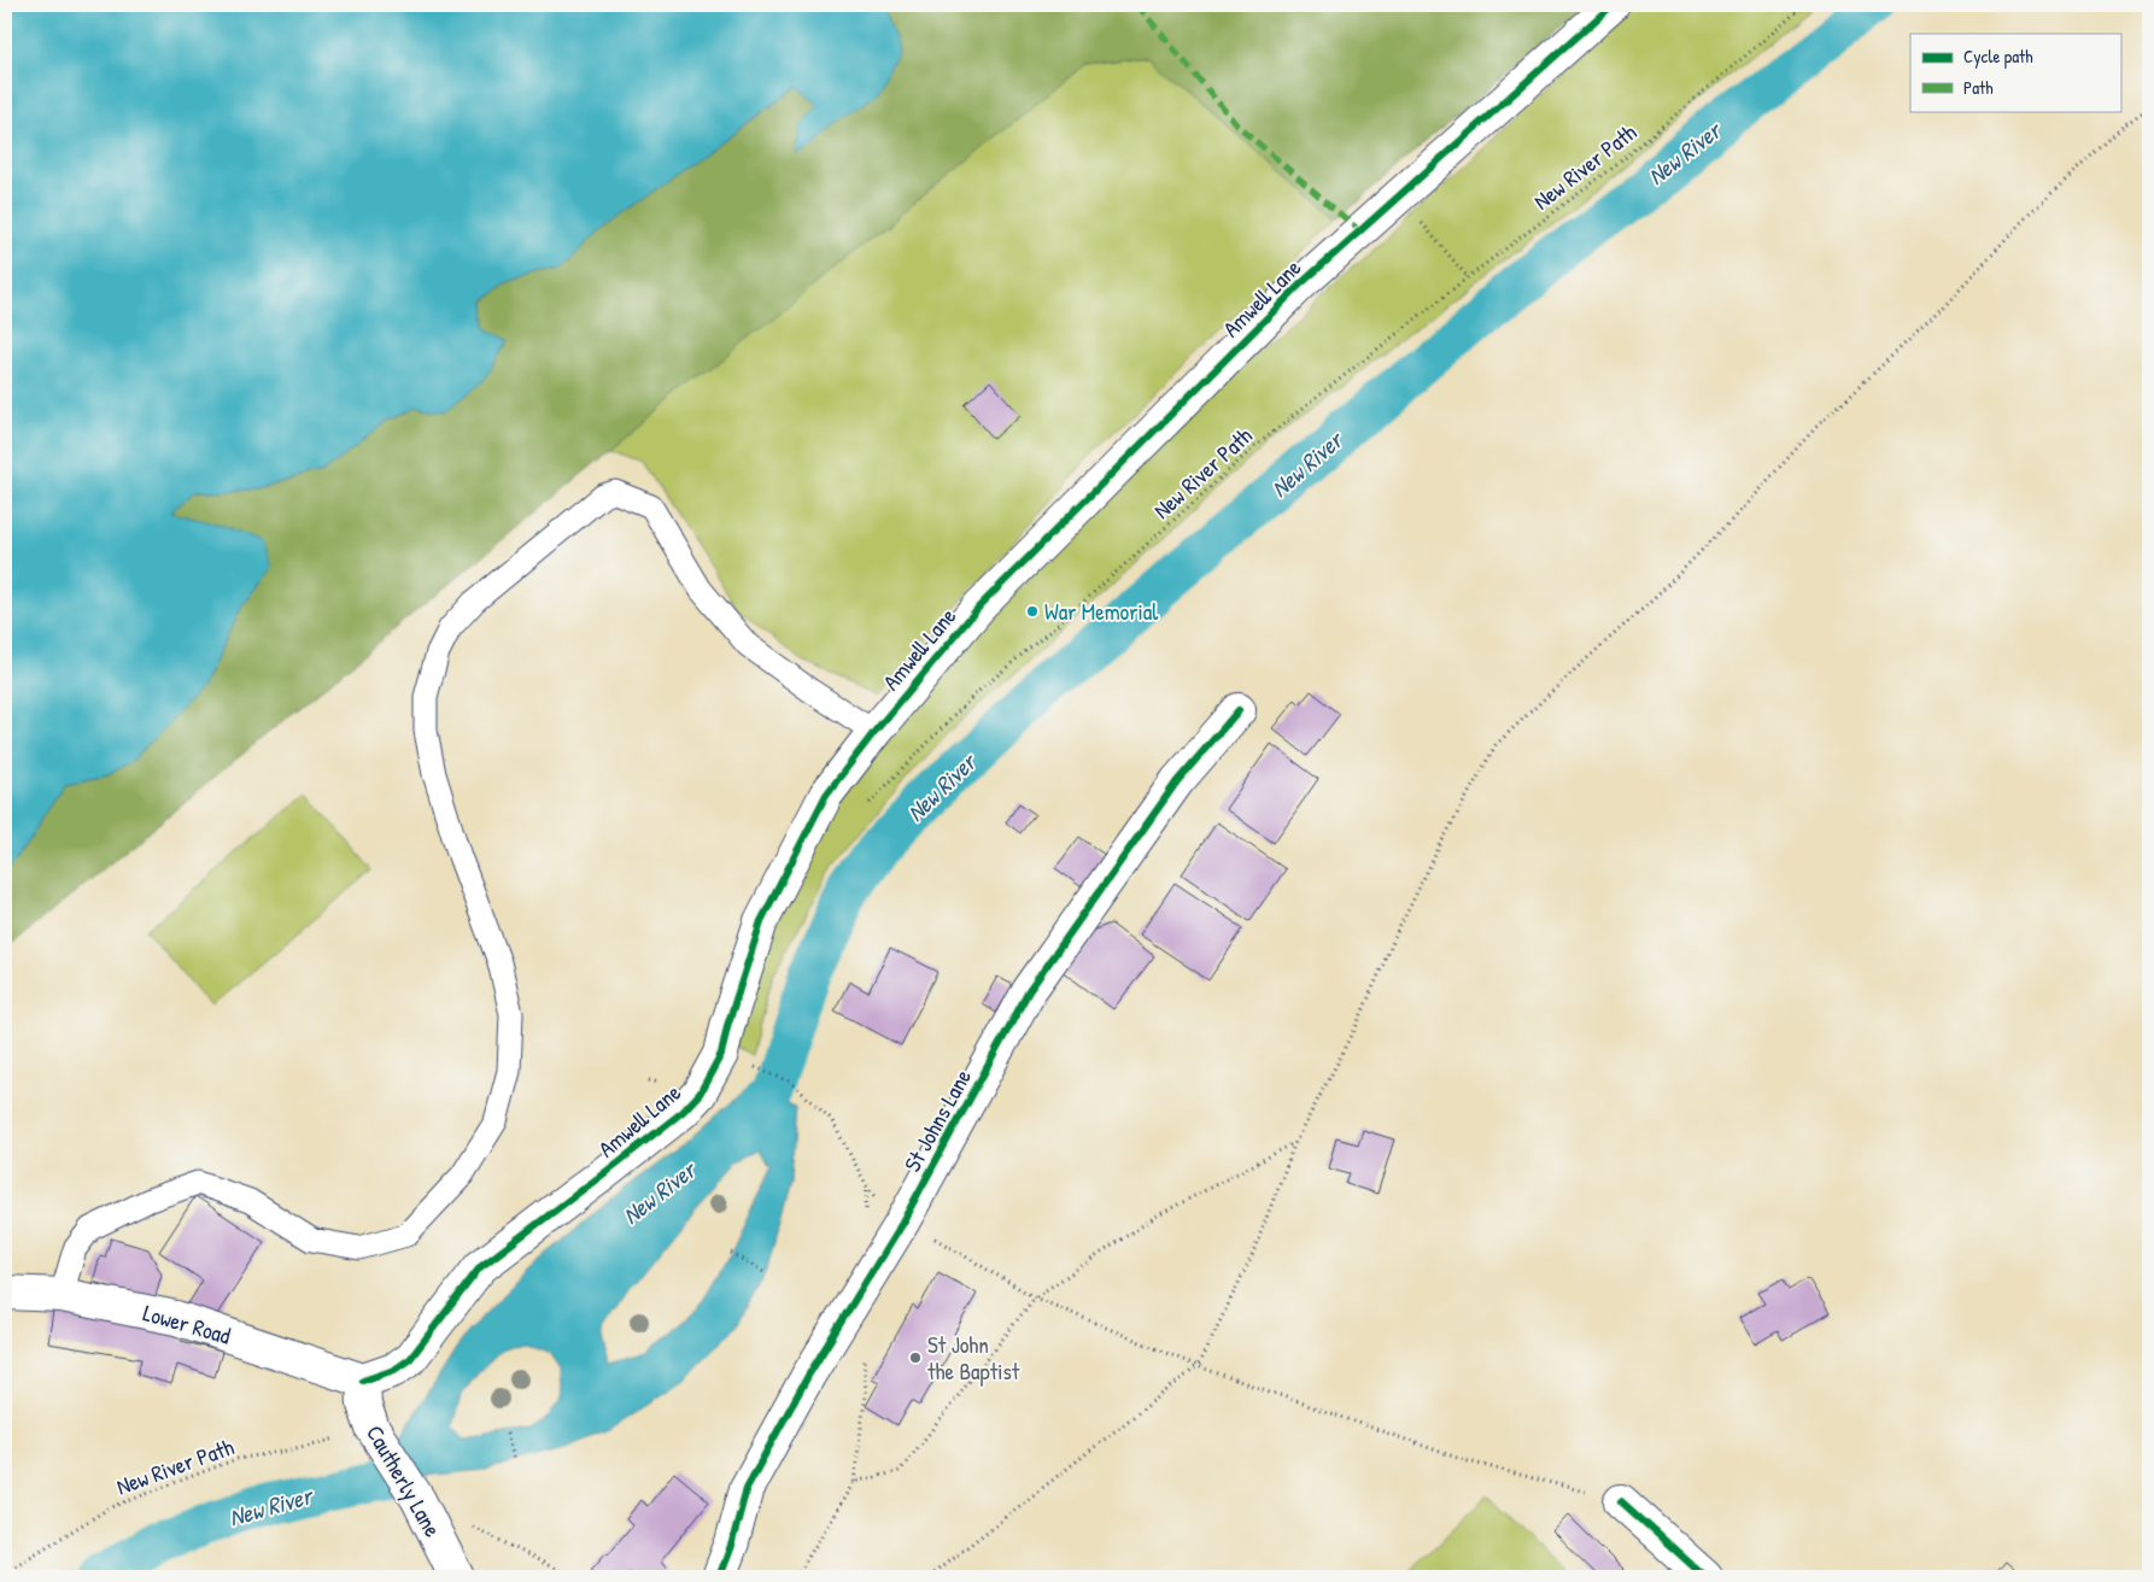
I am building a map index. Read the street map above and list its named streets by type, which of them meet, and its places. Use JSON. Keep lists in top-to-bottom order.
{
  "streets": {
    "street": [
      "Amwell Lane",
      "St Johns Lane",
      "Lower Road",
      "Cautherly Lane"
    ],
    "path": ["New River Path"]
  },
  "crossings": [
    ["New River Path", "Cautherly Lane"],
    ["Amwell Lane", "Lower Road"],
    ["Amwell Lane", "Cautherly Lane"],
    ["Lower Road", "Cautherly Lane"]
  ],
  "water": ["New River"],
  "places": ["War Memorial", "St John the Baptist"],
  "legend": ["Cycle path", "Path"]
}
